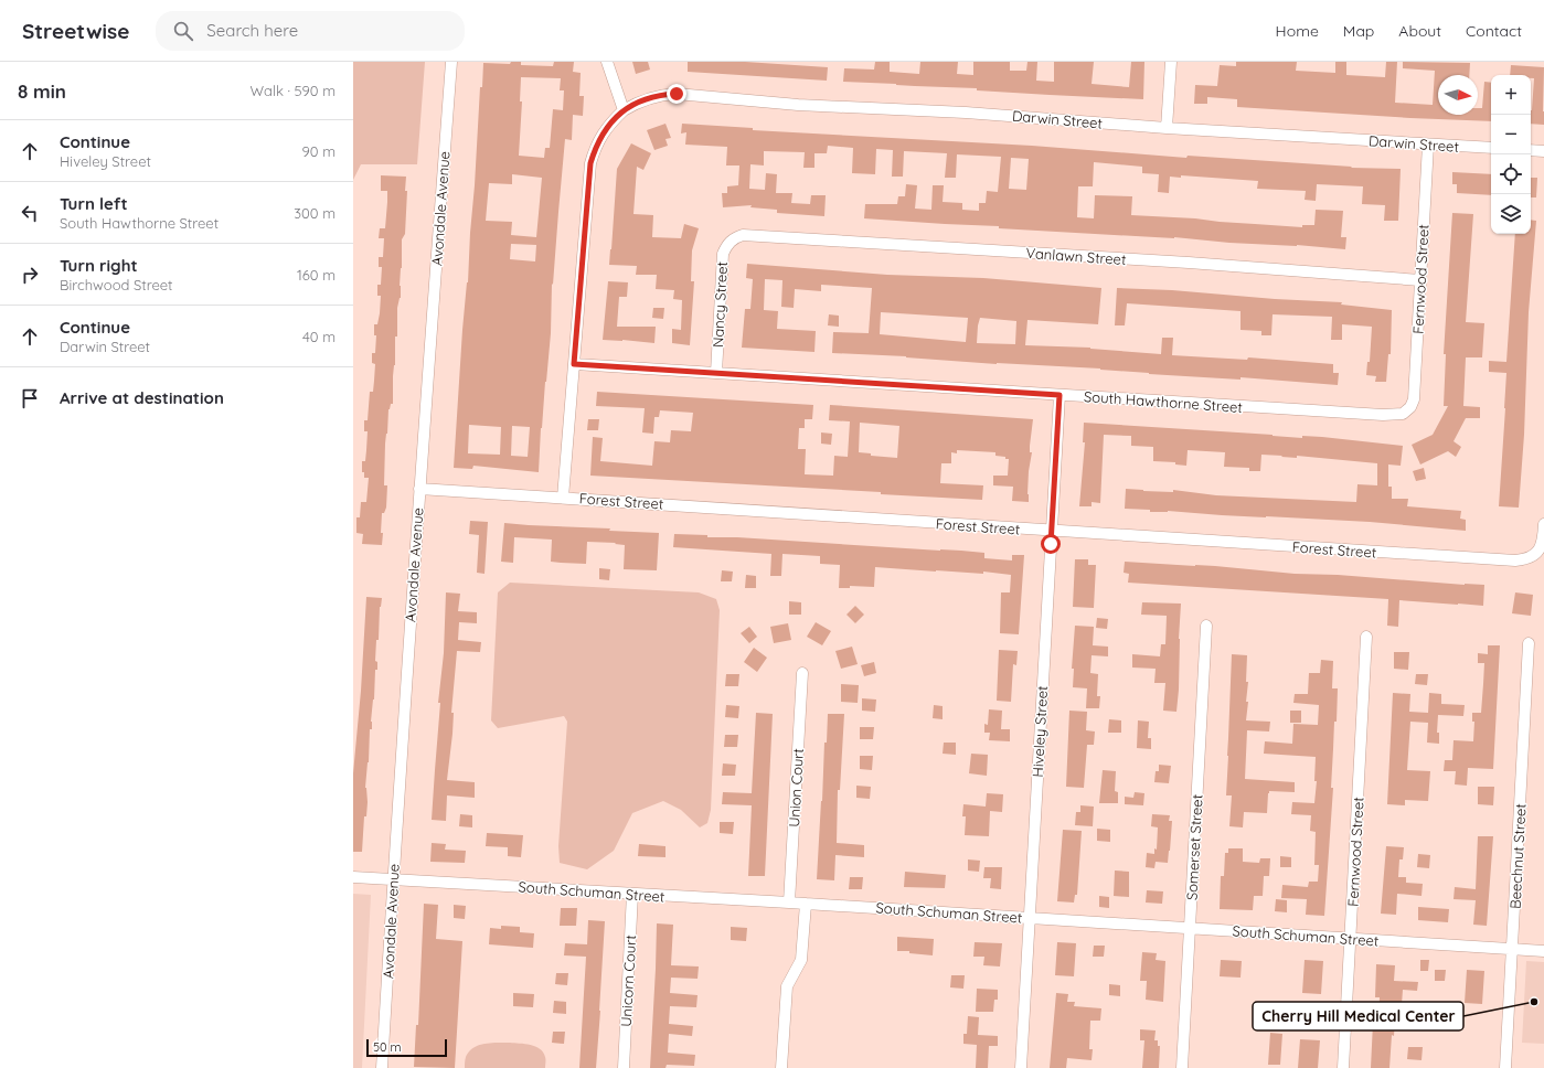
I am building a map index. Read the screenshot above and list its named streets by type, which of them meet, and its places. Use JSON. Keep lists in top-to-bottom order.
{
  "streets": {
    "street": [
      "Darwin Street",
      "Avondale Avenue",
      "Vanlawn Street",
      "Fernwood Street",
      "Nancy Street",
      "South Hawthorne Street",
      "Forest Street",
      "Hiveley Street",
      "Union Court",
      "Somerset Street",
      "Beechnut Street",
      "South Schuman Street",
      "Unicorn Court"
    ]
  },
  "crossings": [
    ["Darwin Street", "Fernwood Street"],
    ["Darwin Street", "South Hawthorne Street"],
    ["Darwin Street", "Forest Street"],
    ["Avondale Avenue", "Forest Street"],
    ["Avondale Avenue", "South Schuman Street"],
    ["Vanlawn Street", "Fernwood Street"],
    ["Vanlawn Street", "Nancy Street"],
    ["Fernwood Street", "South Hawthorne Street"],
    ["Fernwood Street", "South Schuman Street"],
    ["Nancy Street", "South Hawthorne Street"],
    ["South Hawthorne Street", "Hiveley Street"],
    ["Forest Street", "Hiveley Street"],
    ["Hiveley Street", "South Schuman Street"],
    ["Union Court", "South Schuman Street"],
    ["Somerset Street", "South Schuman Street"],
    ["Beechnut Street", "South Schuman Street"],
    ["South Schuman Street", "Unicorn Court"]
  ],
  "places": ["Cherry Hill Medical Center"],
  "scale_bar": "50 m",
  "north": "right",
  "page": {
    "header": "Streetwise",
    "search": "Search here",
    "nav": [
      "Home",
      "Map",
      "About",
      "Contact"
    ],
    "heading": ["8 min", "Walk · 590 m"],
    "map_buttons": ["+", "−"],
    "list": [
      ["Continue", "Hiveley Street", "90 m"],
      ["Turn left", "South Hawthorne Street", "300 m"],
      ["Turn right", "Birchwood Street", "160 m"],
      ["Continue", "Darwin Street", "40 m"],
      "Arrive at destination"
    ],
    "scale": "50 m"
  }
}
